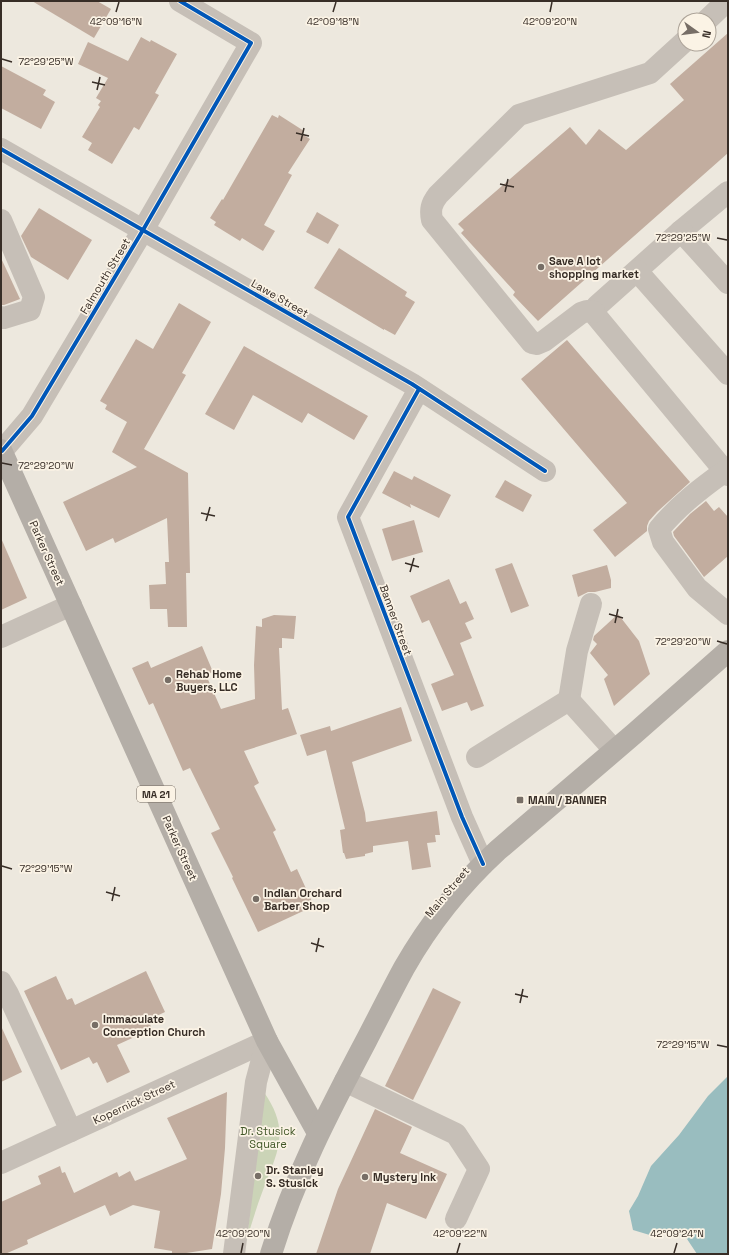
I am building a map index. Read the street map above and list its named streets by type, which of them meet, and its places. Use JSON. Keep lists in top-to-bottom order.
{
  "streets": {
    "main road": ["Parker Street", "MA 21", "Main Street"],
    "street": [
      "Falmouth Street",
      "Lawe Street",
      "Banner Street",
      "Kopernick Street"
    ]
  },
  "crossings": [
    ["Falmouth Street", "Lawe Street"],
    ["Falmouth Street", "Parker Street"],
    ["Lawe Street", "Banner Street"],
    ["Parker Street", "Main Street"],
    ["Parker Street", "Kopernick Street"],
    ["Banner Street", "Main Street"]
  ],
  "parks": ["Dr. Stusick Square"],
  "places": {
    "other": [
      "Save A lot shopping market",
      "Rehab Home Buyers, LLC",
      "Indian Orchard Barber Shop",
      "Immaculate Conception Church",
      "Dr. Stanley S. Stusick",
      "Mystery Ink"
    ],
    "transit": ["MAIN / BANNER"]
  },
  "north": "right",
  "coordinates": [
    "42°09'16\"N",
    "42°09'18\"N",
    "42°09'20\"N",
    "72°29'25\"W",
    "72°29'20\"W",
    "72°29'15\"W",
    "42°09'22\"N",
    "42°09'24\"N"
  ]
}
